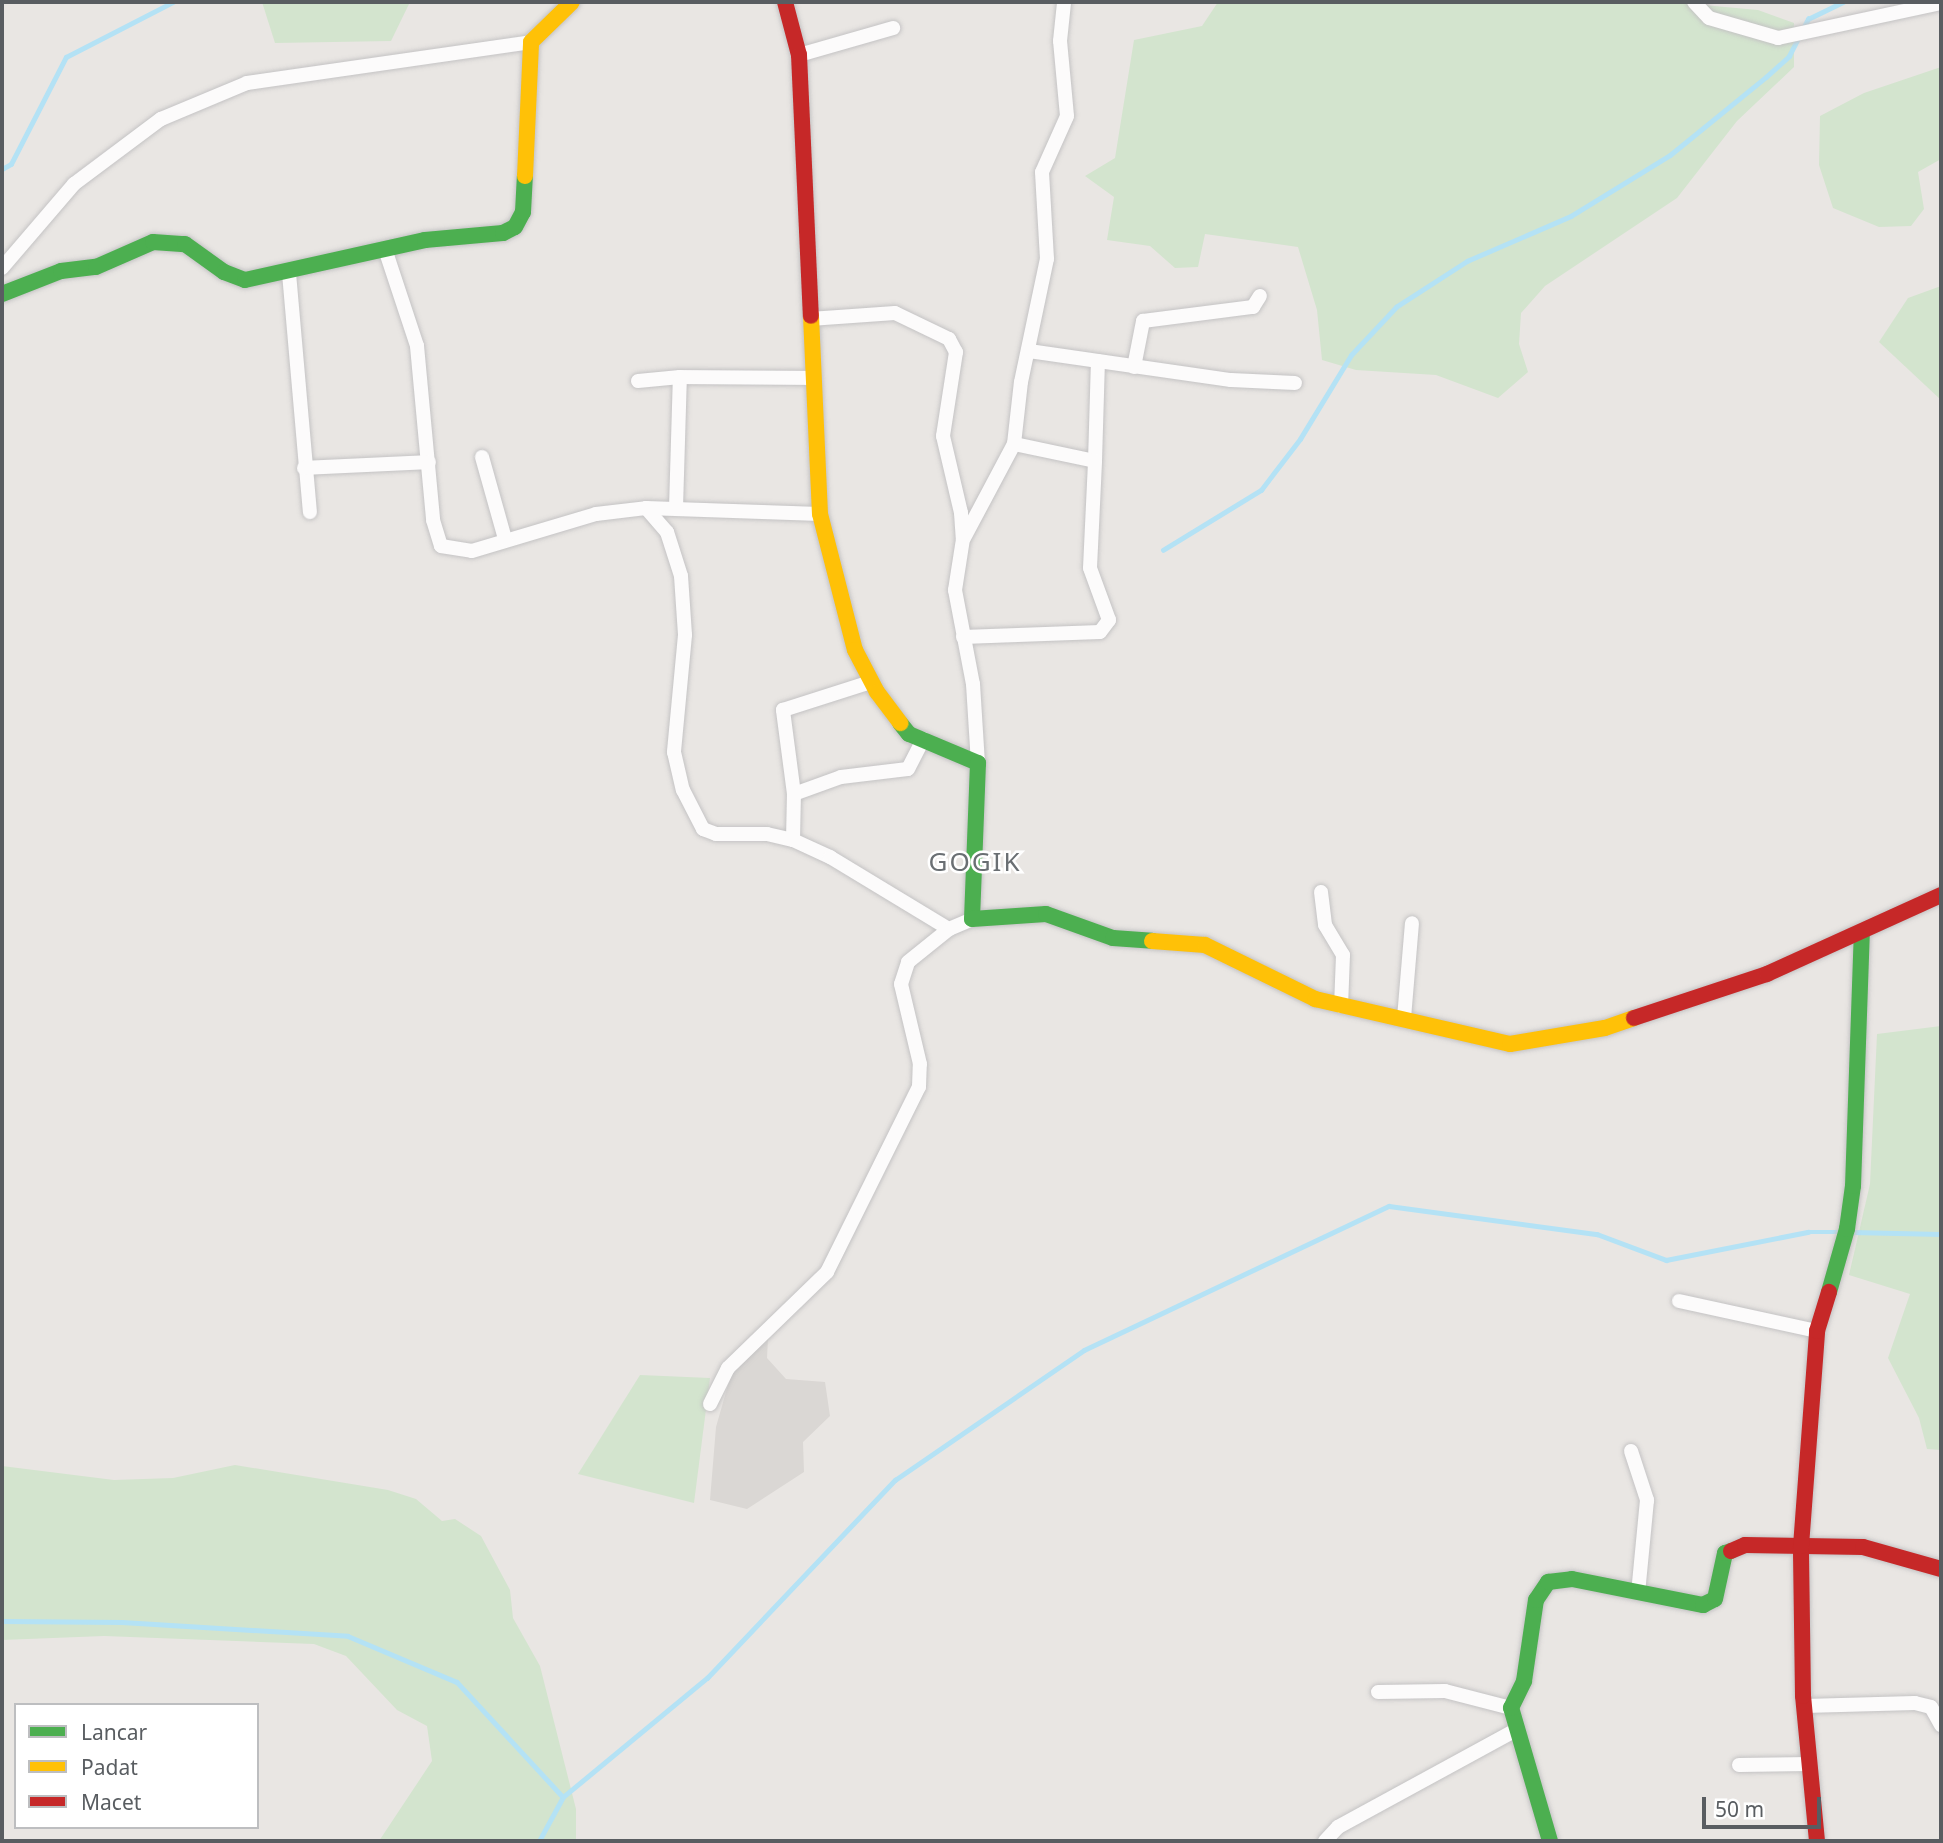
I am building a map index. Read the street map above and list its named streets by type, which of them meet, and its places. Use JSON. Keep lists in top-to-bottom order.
{
  "districts": ["GOGIK"],
  "legend": ["Lancar", "Padat", "Macet"],
  "scale_bar": "50 m"
}
